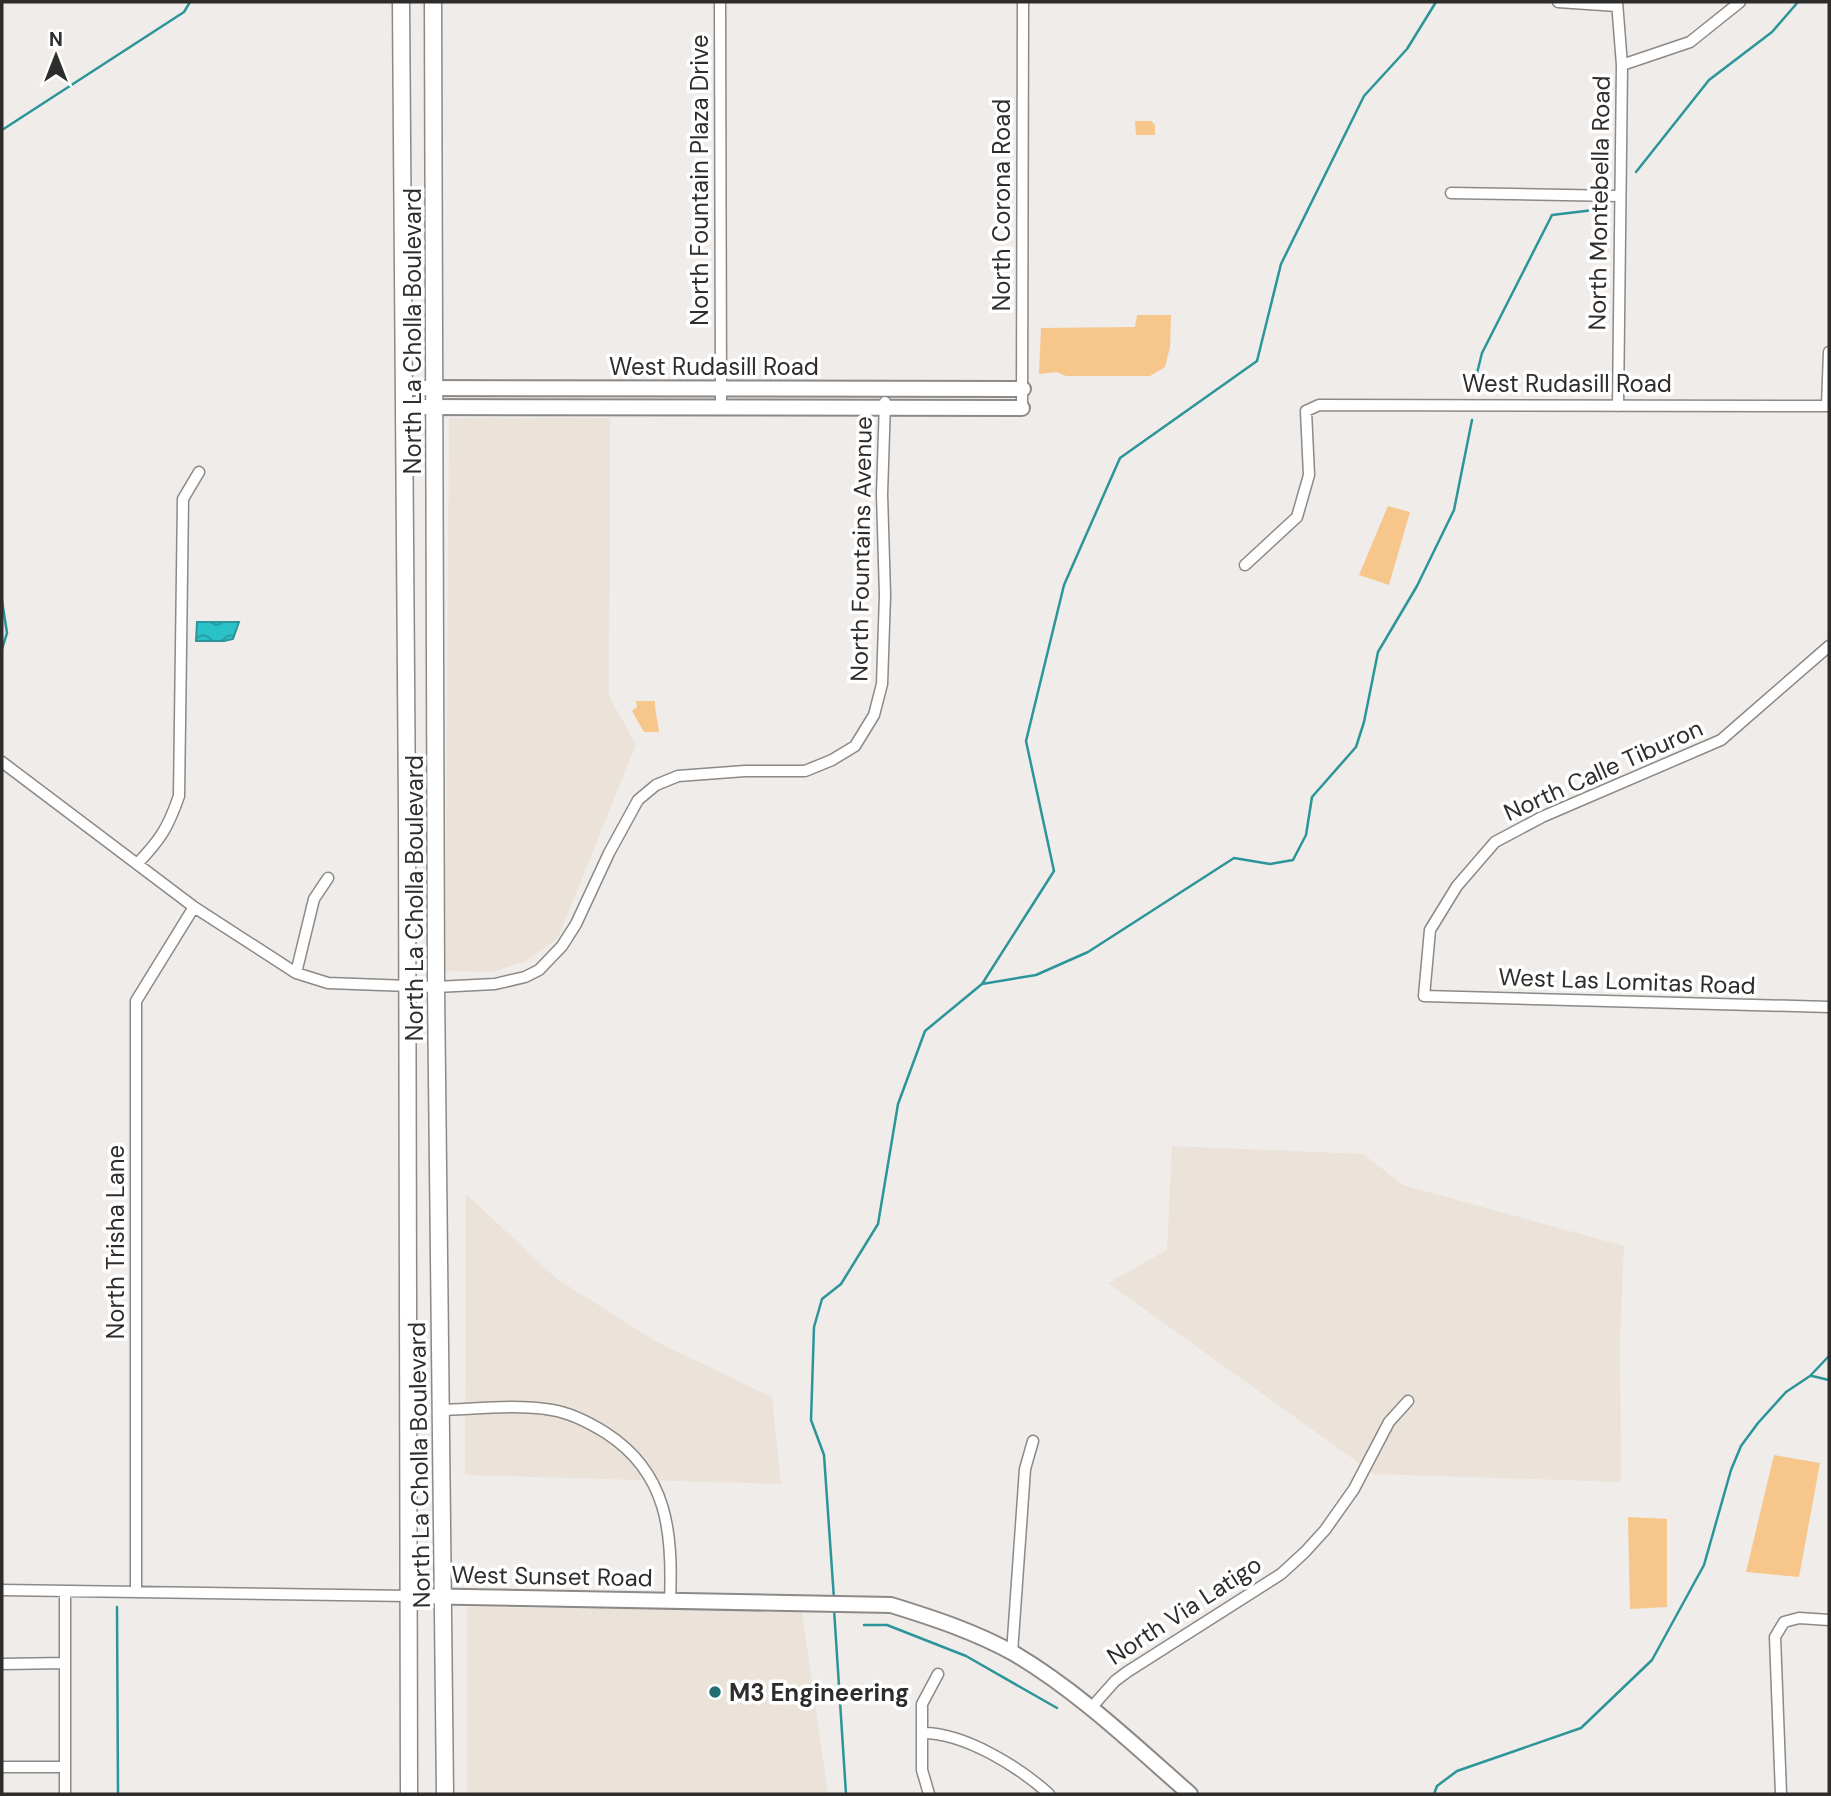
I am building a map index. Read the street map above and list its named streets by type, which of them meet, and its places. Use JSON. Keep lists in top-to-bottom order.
{
  "streets": {
    "main road": ["North La Cholla Boulevard"],
    "street": [
      "North Fountain Plaza Drive",
      "North Montebella Road",
      "North Corona Road",
      "West Rudasill Road",
      "North Fountains Avenue",
      "North Calle Tiburon",
      "West Las Lomitas Road",
      "North Trisha Lane",
      "West Sunset Road",
      "North Via Latigo"
    ]
  },
  "crossings": [
    ["North Fountain Plaza Drive", "West Rudasill Road"],
    ["North Montebella Road", "West Rudasill Road"],
    ["North Corona Road", "West Rudasill Road"],
    ["North La Cholla Boulevard", "West Rudasill Road"],
    ["North La Cholla Boulevard", "North Fountains Avenue"],
    ["North La Cholla Boulevard", "West Sunset Road"],
    ["West Rudasill Road", "North Fountains Avenue"],
    ["North Fountains Avenue", "North Trisha Lane"],
    ["North Calle Tiburon", "West Las Lomitas Road"],
    ["North Trisha Lane", "West Sunset Road"]
  ],
  "places": ["M3 Engineering"],
  "north": "top"
}
